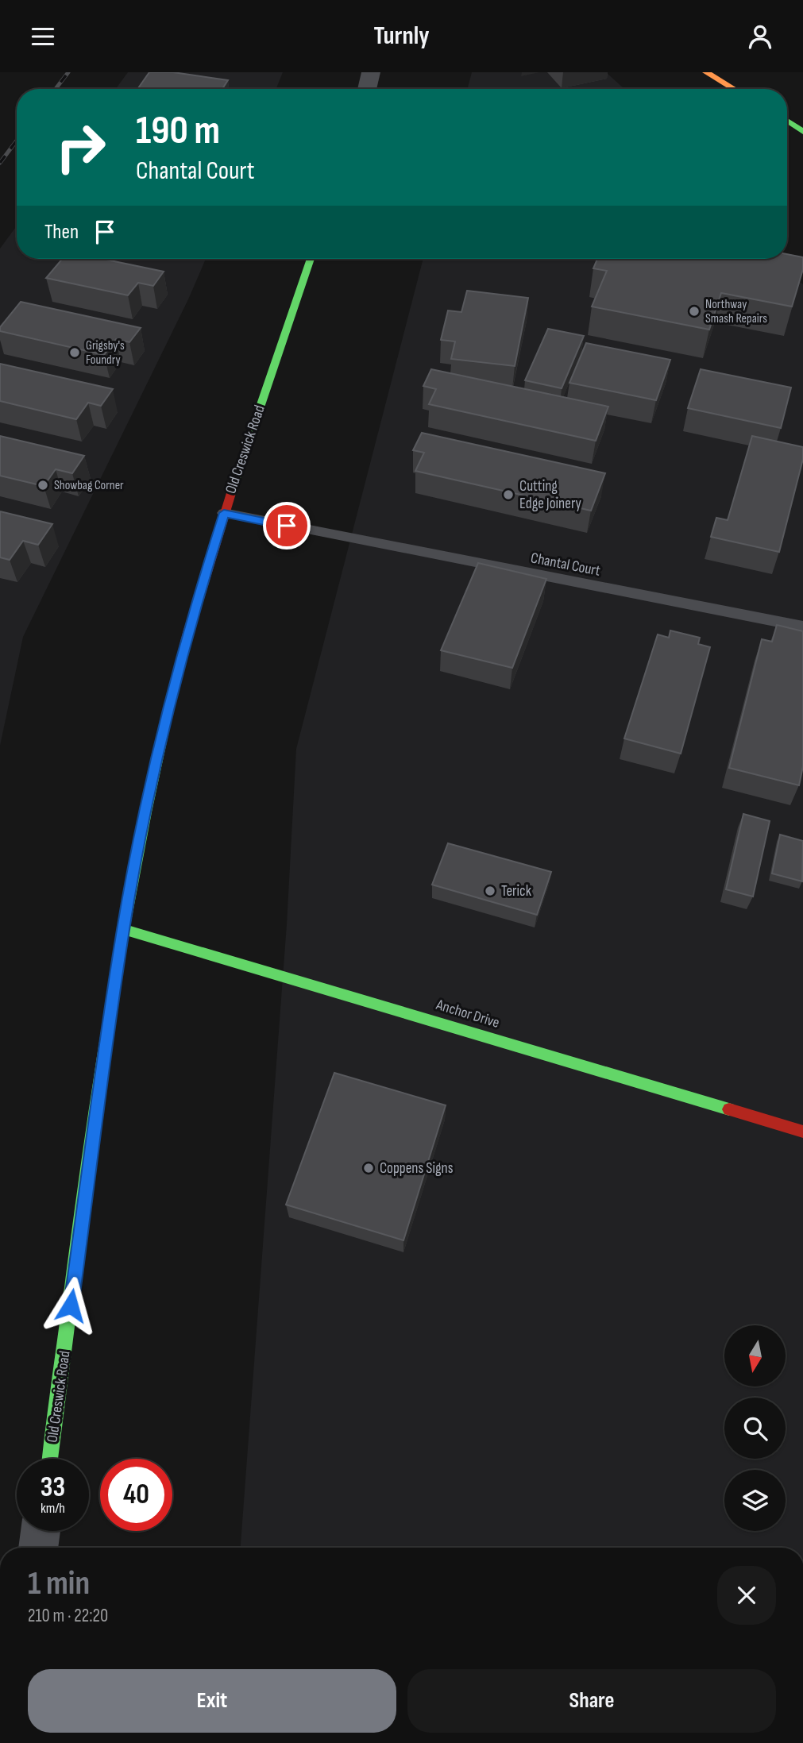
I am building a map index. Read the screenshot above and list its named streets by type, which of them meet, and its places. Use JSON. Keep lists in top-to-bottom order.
{
  "streets": {
    "main road": ["Old Creswick Road", "Anchor Drive"],
    "lane": ["Chantal Court"]
  },
  "crossings": [
    ["Old Creswick Road", "Chantal Court"],
    ["Old Creswick Road", "Anchor Drive"]
  ],
  "places": [
    "Northway Smash Repairs",
    "Grigsby's Foundry",
    "Showbag Corner",
    "Cutting Edge Joinery",
    "Terick",
    "Coppens Signs"
  ],
  "north": "bottom",
  "page": {
    "header": "Turnly",
    "turn": ["190 m", "Chantal Court"],
    "then": "Then",
    "speed": "33 km/h",
    "limit": "40",
    "heading": ["1 min", "210 m · 22:20"],
    "buttons": ["Exit", "Share"]
  }
}
